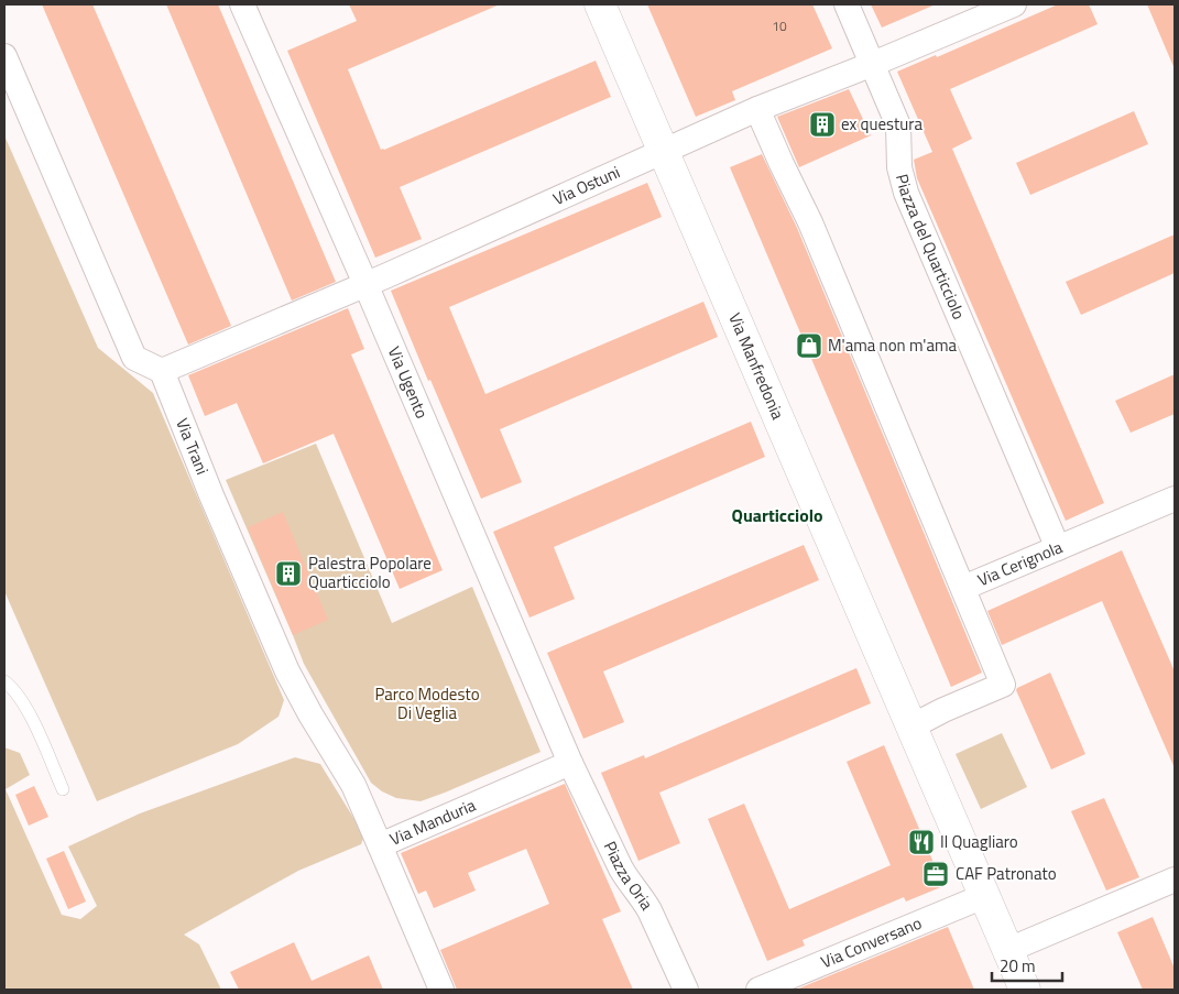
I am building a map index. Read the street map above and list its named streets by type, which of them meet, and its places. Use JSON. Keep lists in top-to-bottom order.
{
  "streets": {
    "street": [
      "Via Ostuni",
      "Piazza del Quarticciolo",
      "Via Manfredonia",
      "Via Ugento",
      "Via Trani",
      "Via Cerignola",
      "Via Manduria",
      "Piazza Oria",
      "Via Conversano"
    ]
  },
  "crossings": [
    ["Via Ostuni", "Piazza del Quarticciolo"],
    ["Via Ostuni", "Via Manfredonia"],
    ["Via Ostuni", "Via Ugento"],
    ["Via Ostuni", "Via Trani"],
    ["Piazza del Quarticciolo", "Via Cerignola"],
    ["Via Manfredonia", "Via Cerignola"],
    ["Via Manfredonia", "Via Conversano"],
    ["Via Ugento", "Via Manduria"],
    ["Via Ugento", "Piazza Oria"],
    ["Via Trani", "Via Manduria"],
    ["Via Manduria", "Piazza Oria"]
  ],
  "districts": ["Quarticciolo"],
  "parks": ["Parco Modesto Di Veglia"],
  "places": {
    "building": ["ex questura", "Palestra Popolare Quarticciolo"],
    "shop": ["M'ama non m'ama"],
    "restaurant": ["Il Quagliaro"],
    "office": ["CAF Patronato"]
  },
  "house_numbers": ["10"],
  "scale_bar": "20 m"
}
